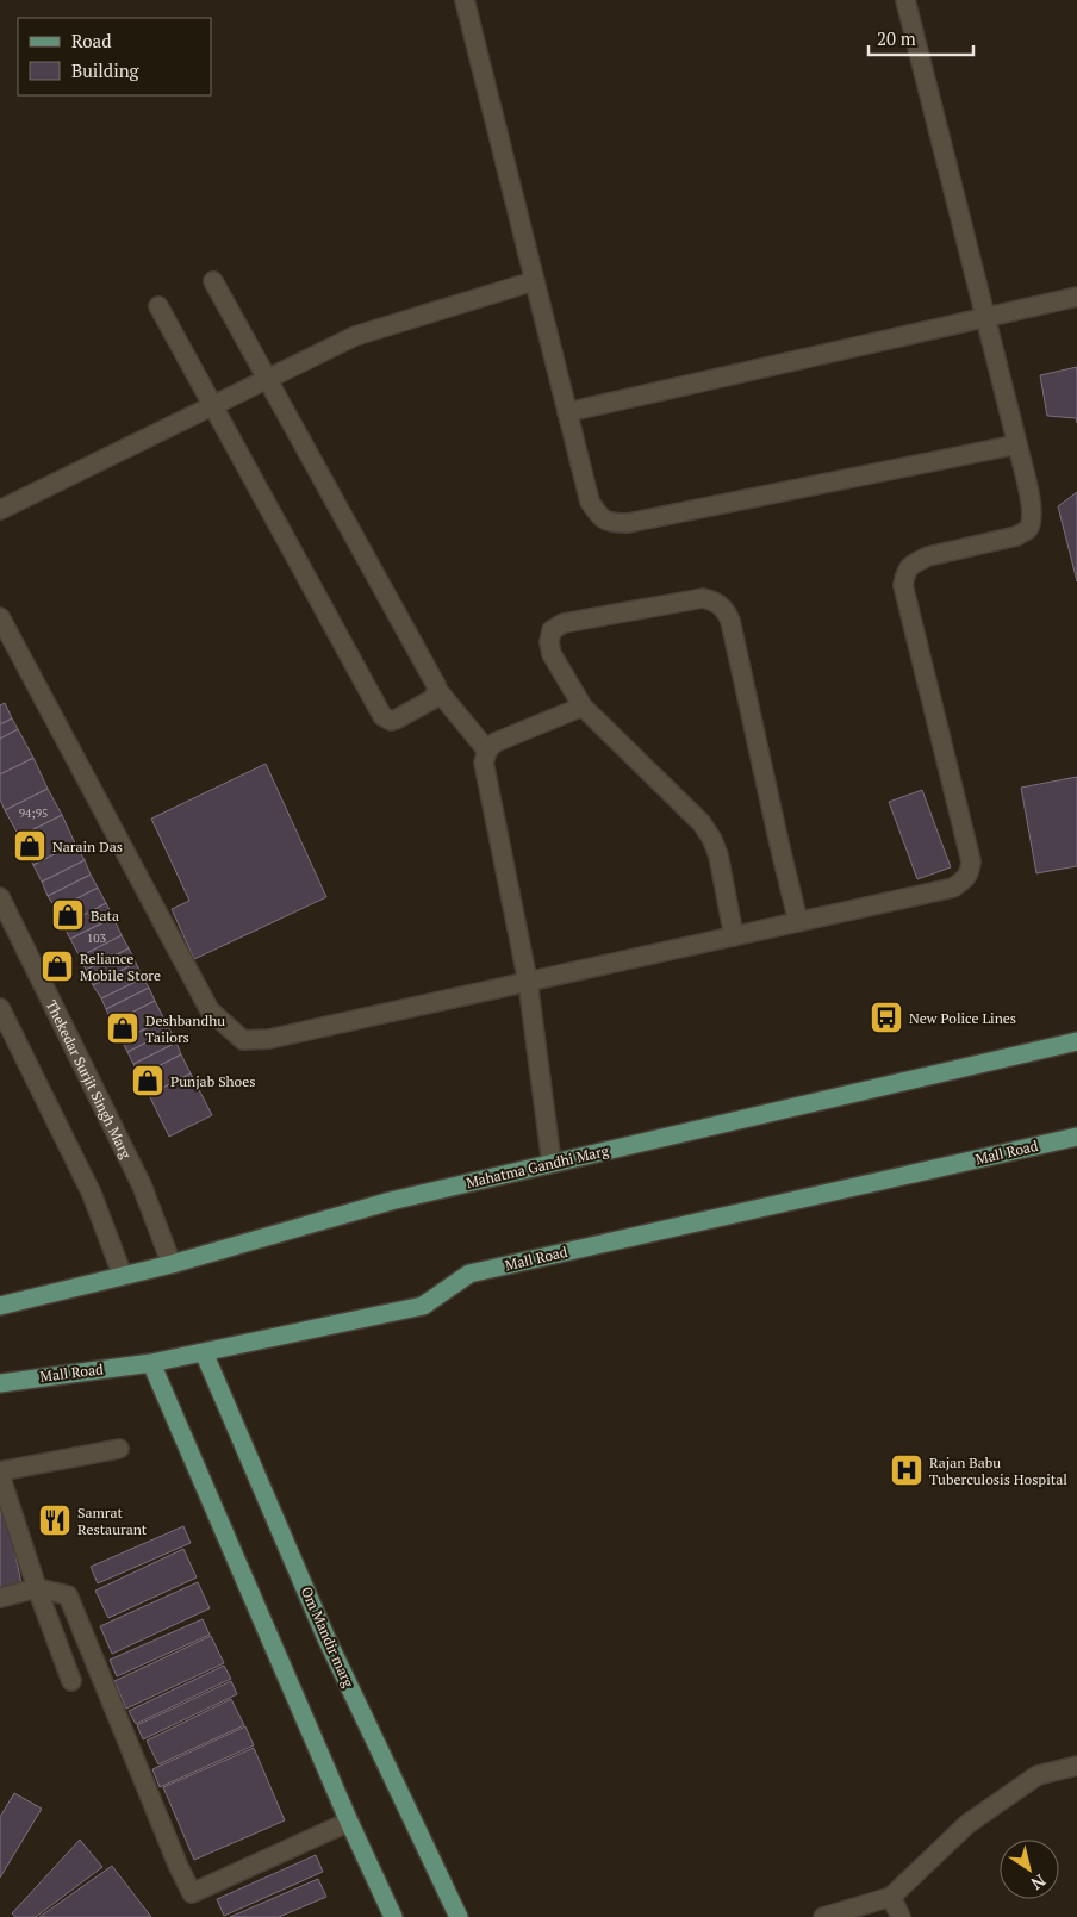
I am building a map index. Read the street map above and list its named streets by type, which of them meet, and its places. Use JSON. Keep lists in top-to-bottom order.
{
  "streets": {
    "main road": ["Mall Road", "Mahatma Gandhi Marg", "Om Mandir marg"],
    "street": ["Thekedar Surjit Singh Marg"]
  },
  "crossings": [
    ["Thekedar Surjit Singh Marg", "Mahatma Gandhi Marg"],
    ["Mall Road", "Om Mandir marg"]
  ],
  "places": {
    "shop": [
      "Narain Das",
      "Bata",
      "Reliance Mobile Store",
      "Deshbandhu Tailors",
      "Punjab Shoes"
    ],
    "bus stop": ["New Police Lines"],
    "hospital": ["Rajan Babu Tuberculosis Hospital"],
    "restaurant": ["Samrat Restaurant"]
  },
  "house_numbers": ["94;95", "103"],
  "legend": ["Road", "Building"],
  "scale_bar": "20 m",
  "north": "bottom right"
}
